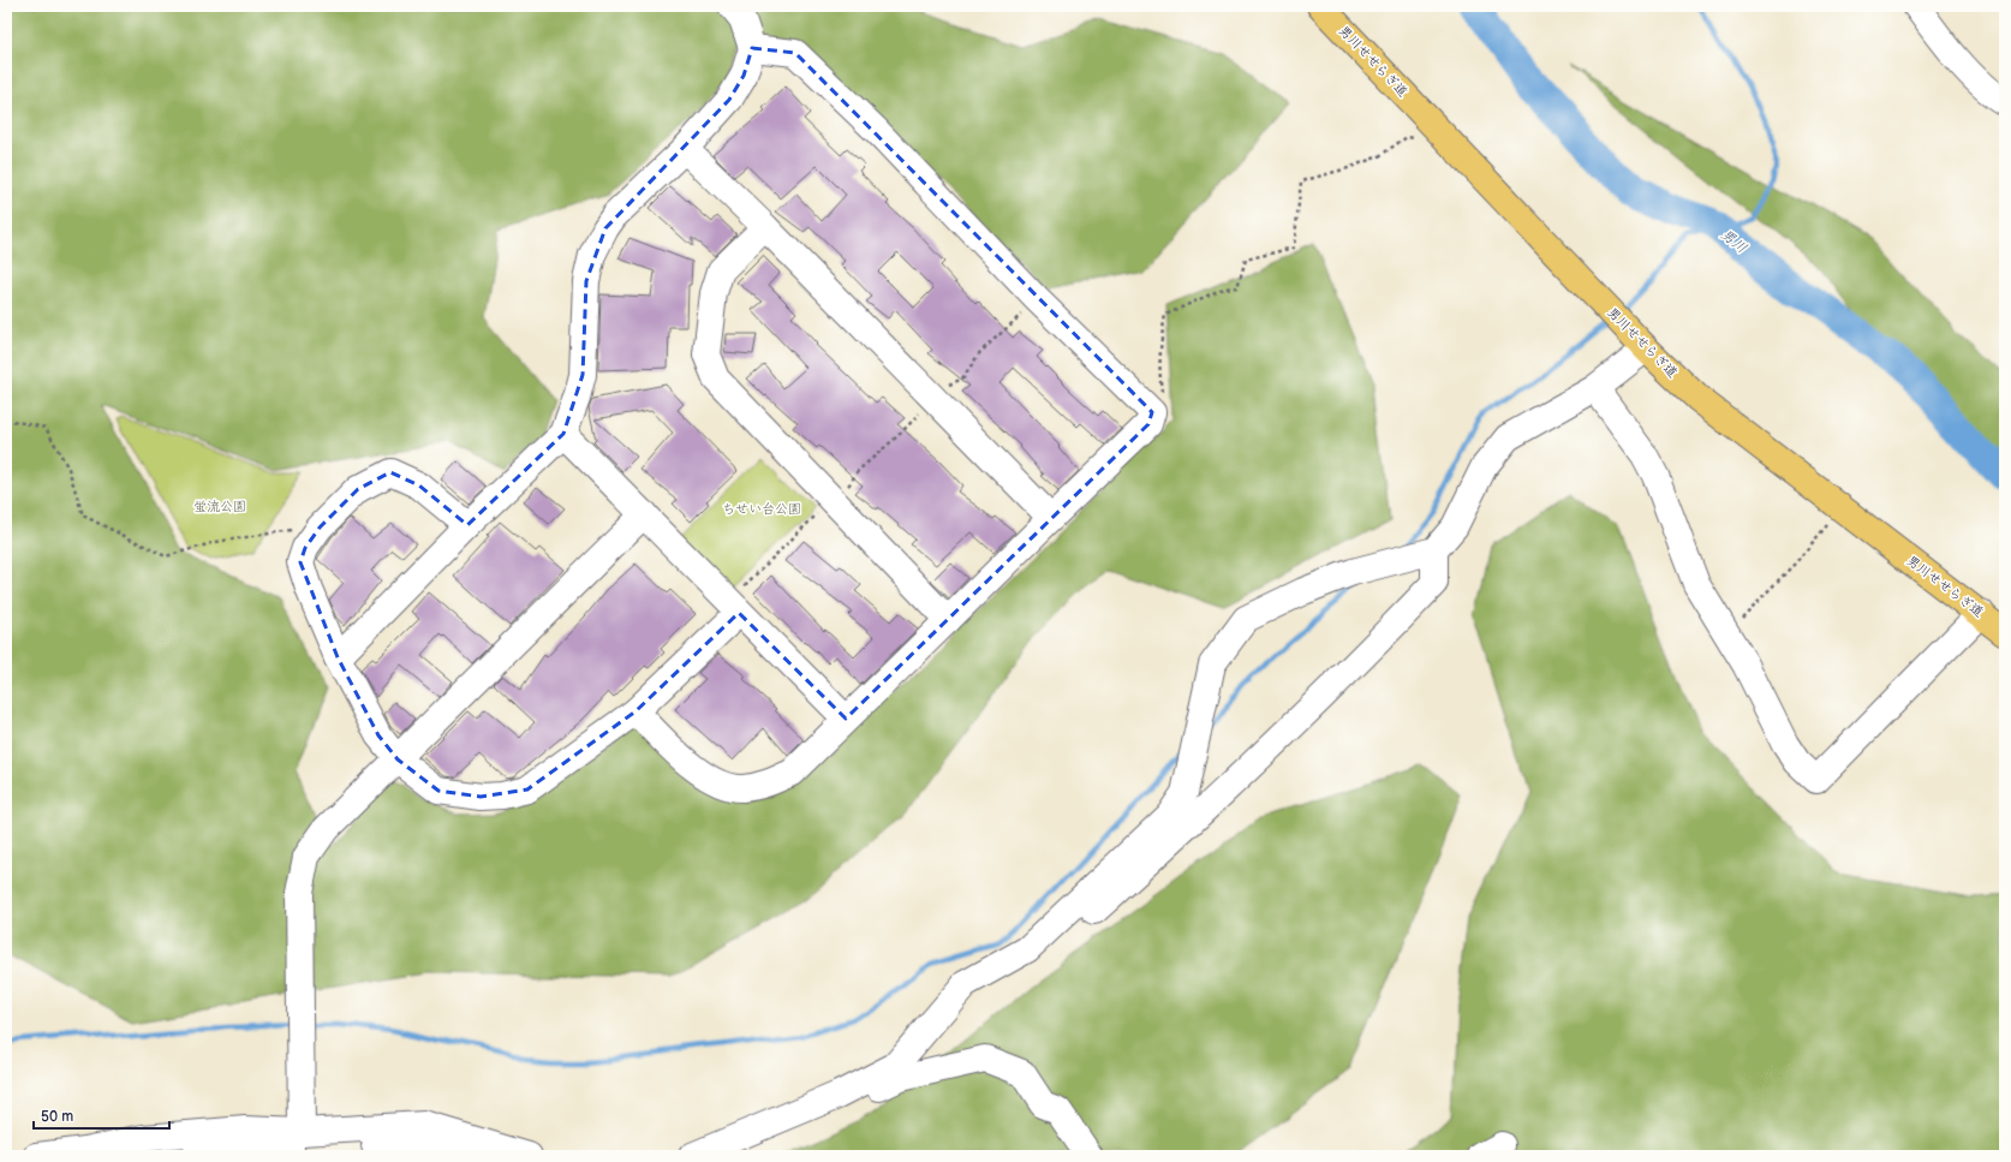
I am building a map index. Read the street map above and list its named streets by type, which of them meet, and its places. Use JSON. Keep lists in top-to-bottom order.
{
  "streets": {
    "main road": ["男川せせらぎ道"]
  },
  "water": ["男川"],
  "parks": ["蛍流公園", "ちせい台公園"],
  "scale_bar": "50 m"
}
